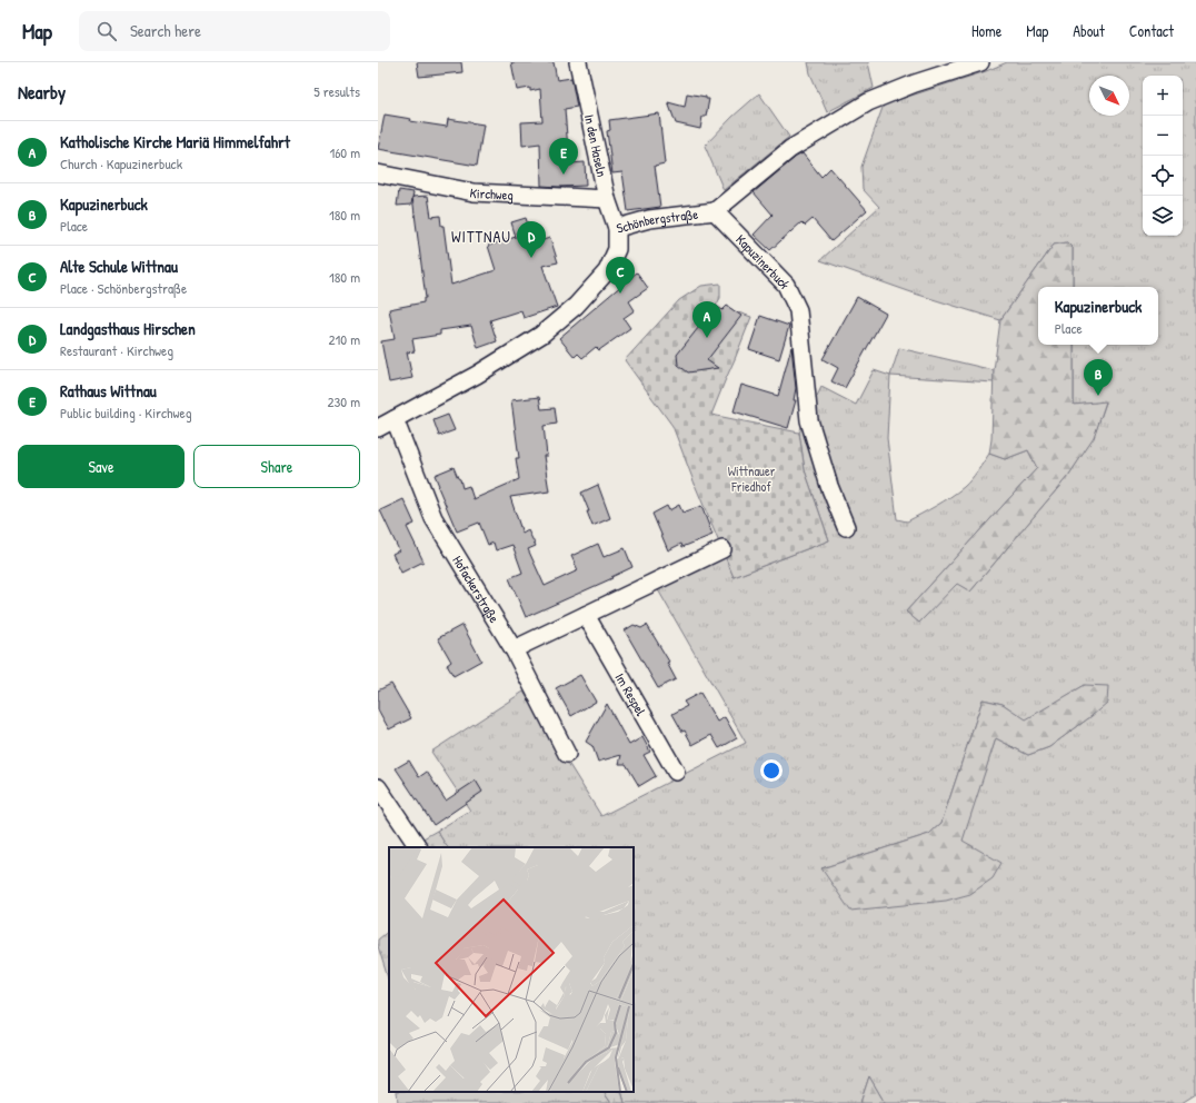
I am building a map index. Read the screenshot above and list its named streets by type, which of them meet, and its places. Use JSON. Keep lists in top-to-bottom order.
{
  "streets": {
    "street": [
      "In den Haseln",
      "Kirchweg",
      "Schönbergstraße",
      "Kapuzinerbuck",
      "Hofackerstraße",
      "Im Respel"
    ]
  },
  "crossings": [
    ["In den Haseln", "Kirchweg"],
    ["In den Haseln", "Schönbergstraße"],
    ["Schönbergstraße", "Kapuzinerbuck"],
    ["Schönbergstraße", "Hofackerstraße"]
  ],
  "districts": ["WITTNAU"],
  "parks": ["Wittnauer Friedhof"],
  "north": "bottom right",
  "page": {
    "header": "Map",
    "search": "Search here",
    "nav": [
      "Home",
      "Map",
      "About",
      "Contact"
    ],
    "heading": ["Nearby", "5 results"],
    "map_buttons": ["+", "−"],
    "list": [
      {
        "mark": "A",
        "name": "Katholische Kirche Mariä Himmelfahrt",
        "note": "Church · Kapuzinerbuck",
        "value": "160 m"
      },
      {
        "mark": "B",
        "name": "Kapuzinerbuck",
        "note": "Place",
        "value": "180 m"
      },
      {
        "mark": "C",
        "name": "Alte Schule Wittnau",
        "note": "Place · Schönbergstraße",
        "value": "180 m"
      },
      {
        "mark": "D",
        "name": "Landgasthaus Hirschen",
        "note": "Restaurant · Kirchweg",
        "value": "210 m"
      },
      {
        "mark": "E",
        "name": "Rathaus Wittnau",
        "note": "Public building · Kirchweg",
        "value": "230 m"
      }
    ],
    "pins": [
      "E",
      "D",
      "C",
      "A",
      "B"
    ],
    "popup": ["Kapuzinerbuck", "Place"],
    "buttons": ["Save", "Share"]
  }
}
